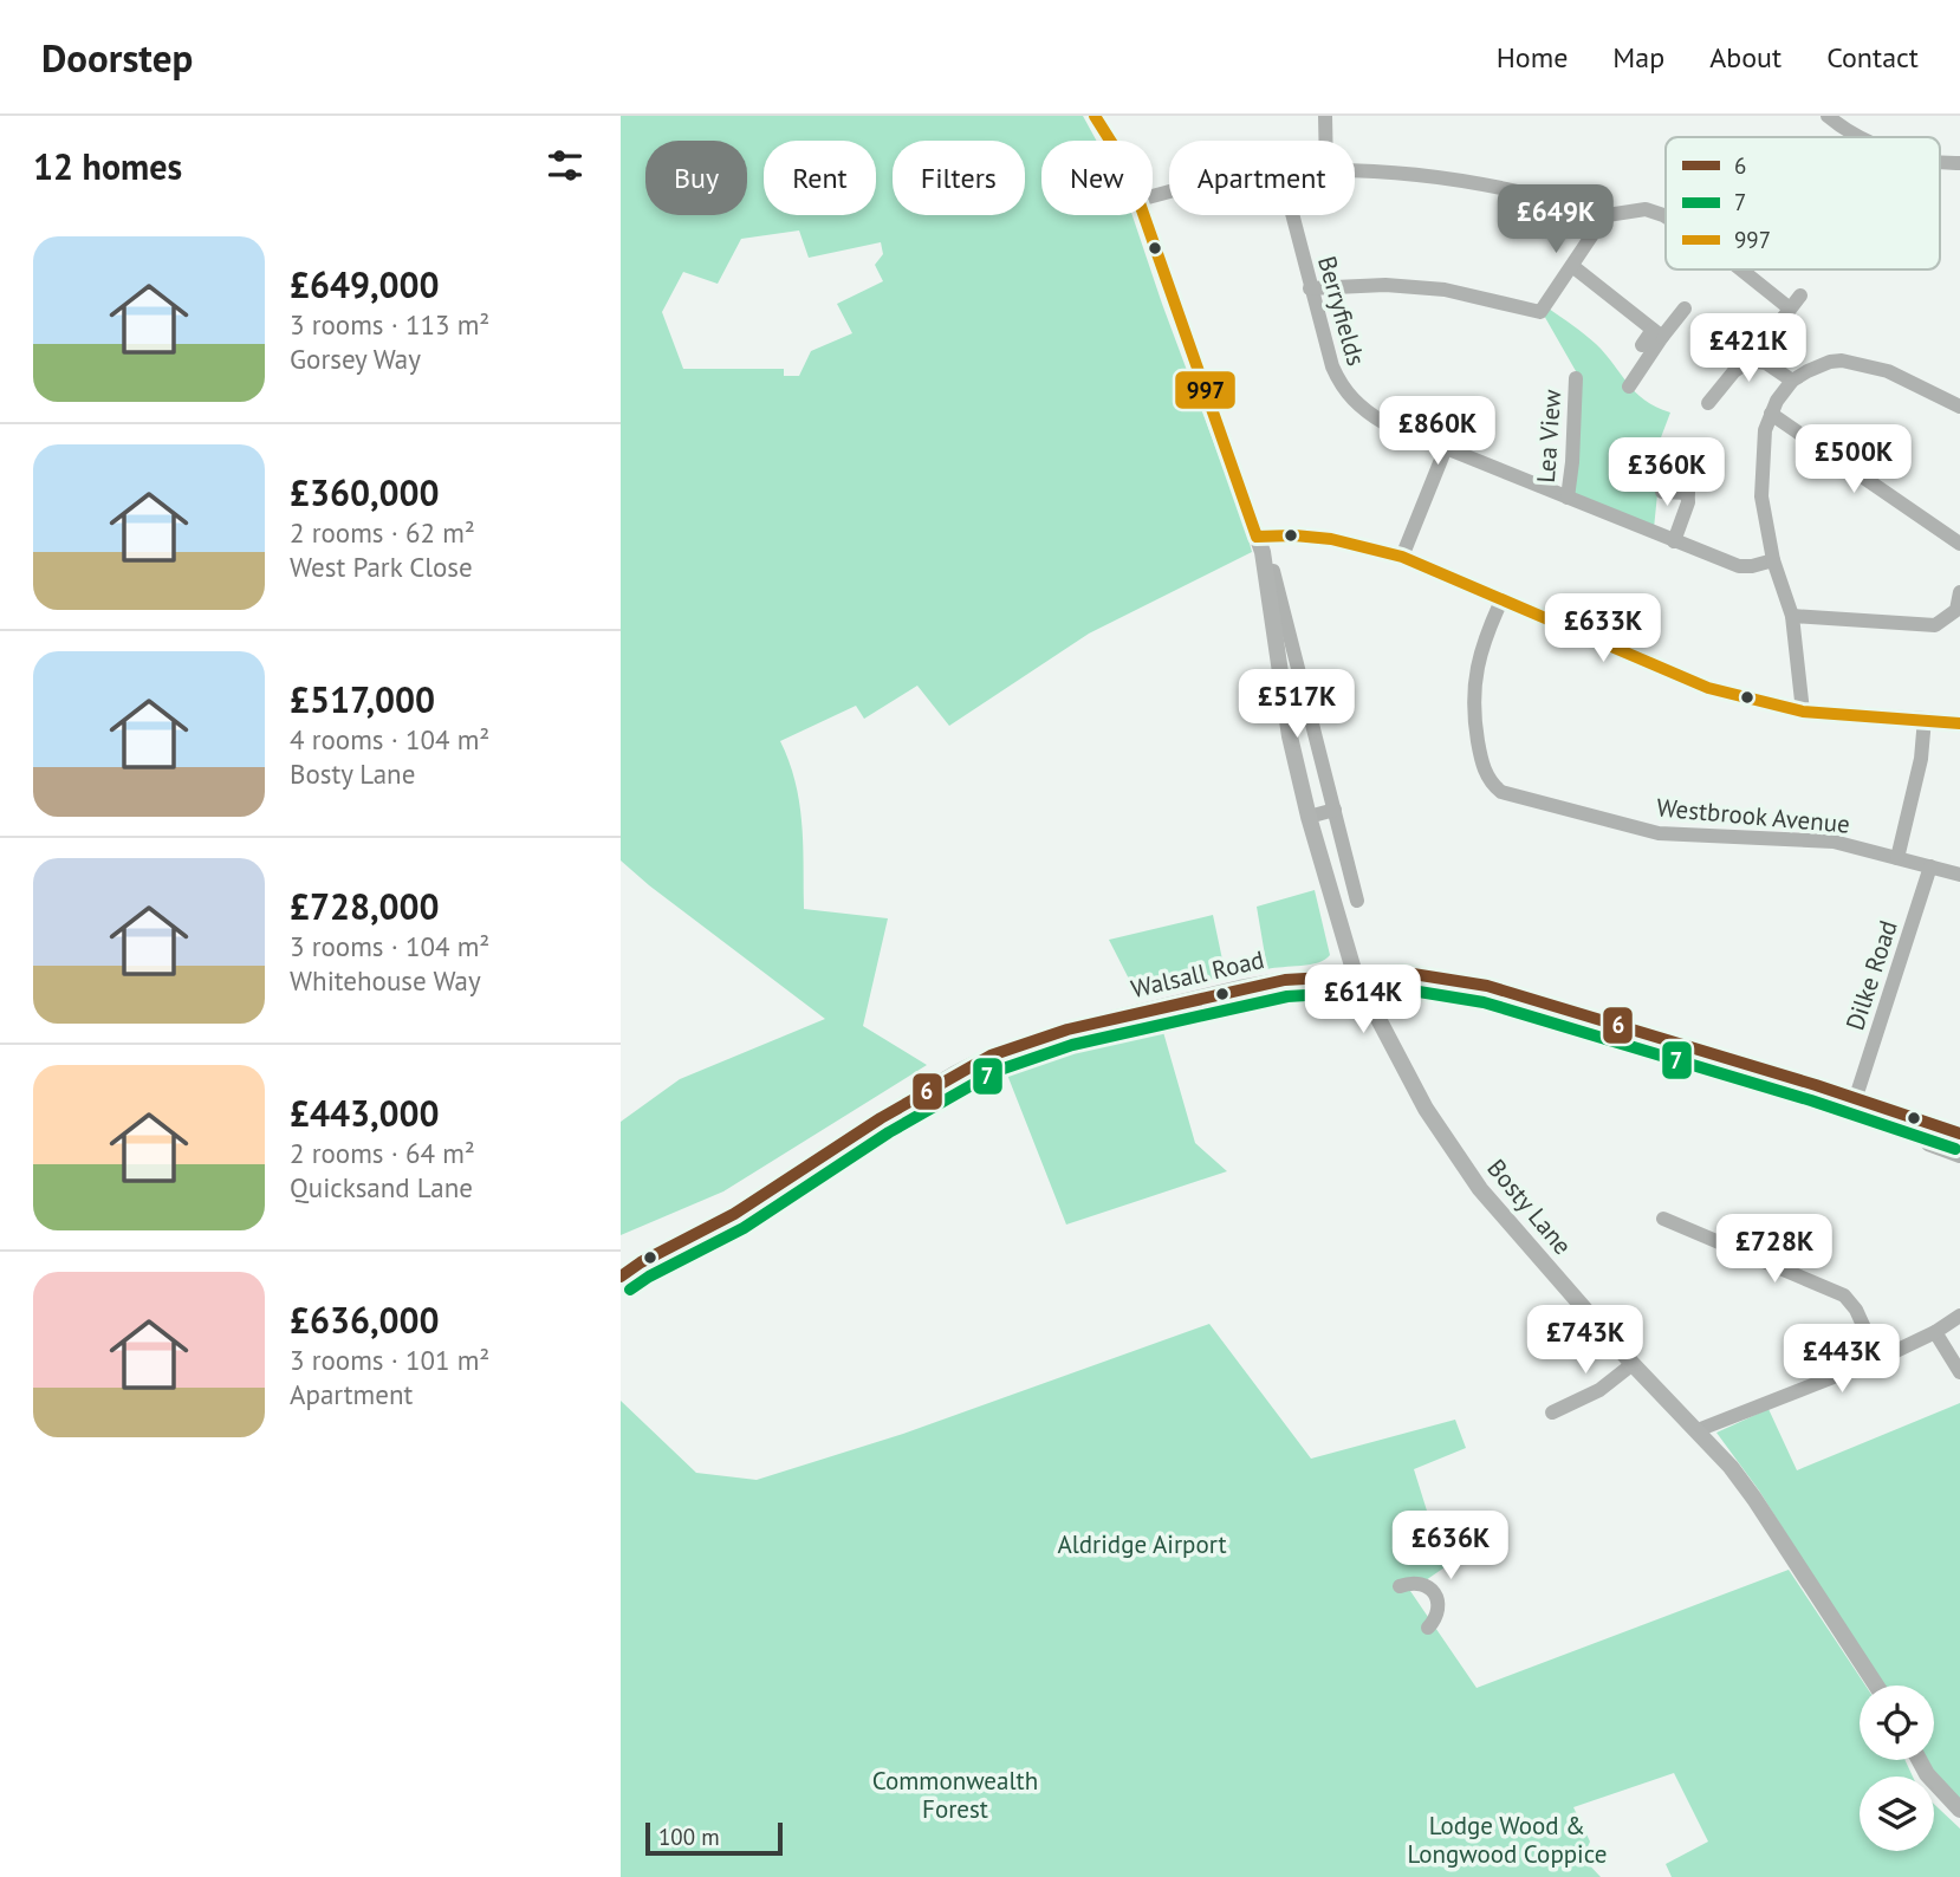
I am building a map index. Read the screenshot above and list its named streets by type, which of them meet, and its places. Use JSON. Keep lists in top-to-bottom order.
{
  "streets": {
    "main road": ["Walsall Road", "Bosty Lane"],
    "street": [
      "Berryfields",
      "Lea View",
      "Westbrook Avenue",
      "Dilke Road"
    ]
  },
  "crossings": [
    ["Berryfields", "Lea View"],
    ["Westbrook Avenue", "Dilke Road"],
    ["Walsall Road", "Dilke Road"],
    ["Walsall Road", "Bosty Lane"]
  ],
  "parks": ["Aldridge Airport", "Commonwealth Forest", "Lodge Wood & Longwood Coppice"],
  "lines": ["transit line 997", "transit line 6", "transit line 7"],
  "legend": ["6", "7", "997"],
  "scale_bar": "100 m",
  "page": {
    "header": "Doorstep",
    "nav": [
      "Home",
      "Map",
      "About",
      "Contact"
    ],
    "heading": "12 homes",
    "chip": [
      "Buy",
      "Rent",
      "Filters",
      "New",
      "Apartment"
    ],
    "price": [
      "£649K",
      "£421K",
      "£860K",
      "£500K",
      "£360K",
      "£633K",
      "£517K",
      "£614K",
      "£728K",
      "£743K",
      "£443K",
      "£636K"
    ],
    "list": [
      {
        "name": "£649,000",
        "note": "3 rooms · 113 m² · Gorsey Way"
      },
      {
        "name": "£360,000",
        "note": "2 rooms · 62 m² · West Park Close"
      },
      {
        "name": "£517,000",
        "note": "4 rooms · 104 m² · Bosty Lane"
      },
      {
        "name": "£728,000",
        "note": "3 rooms · 104 m² · Whitehouse Way"
      },
      {
        "name": "£443,000",
        "note": "2 rooms · 64 m² · Quicksand Lane"
      },
      {
        "name": "£636,000",
        "note": "3 rooms · 101 m² · Apartment"
      }
    ],
    "scale": "100 m"
  }
}
